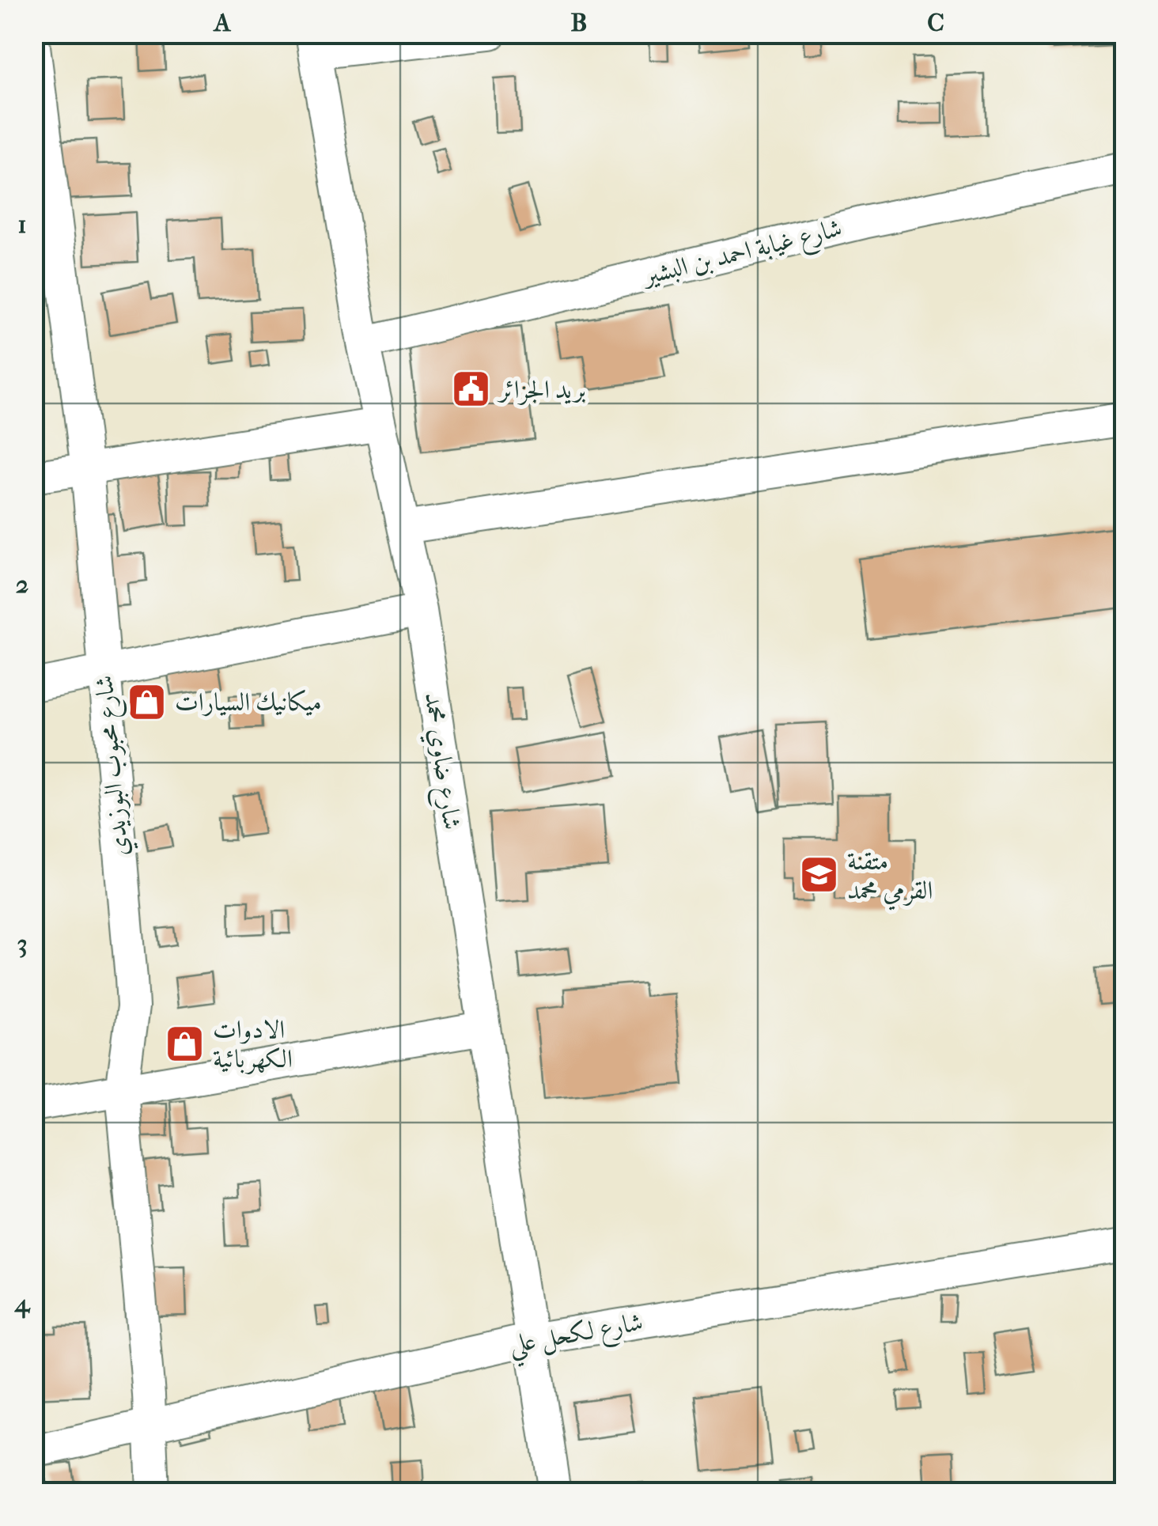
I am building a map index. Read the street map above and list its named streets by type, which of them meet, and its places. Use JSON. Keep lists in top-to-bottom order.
{
  "streets": {
    "street": [
      "شارع غيابة احمد بن البشير",
      "شارع ضاوي محمد",
      "شارع محبوب البوزيدي",
      "شارع لكحل علي"
    ]
  },
  "crossings": [
    ["شارع غيابة احمد بن البشير", "شارع ضاوي محمد"],
    ["شارع ضاوي محمد", "شارع لكحل علي"],
    ["شارع محبوب البوزيدي", "شارع لكحل علي"]
  ],
  "places": {
    "public building": ["بريد الجزائر"],
    "shop": ["ميكانيك السيارات", "الادوات الكهربائية"],
    "school or university": ["متقنة القرمي محمد"]
  },
  "grid": {
    "columns": ["A", "B", "C"],
    "rows": [
      "1",
      "2",
      "3",
      "4"
    ]
  }
}
